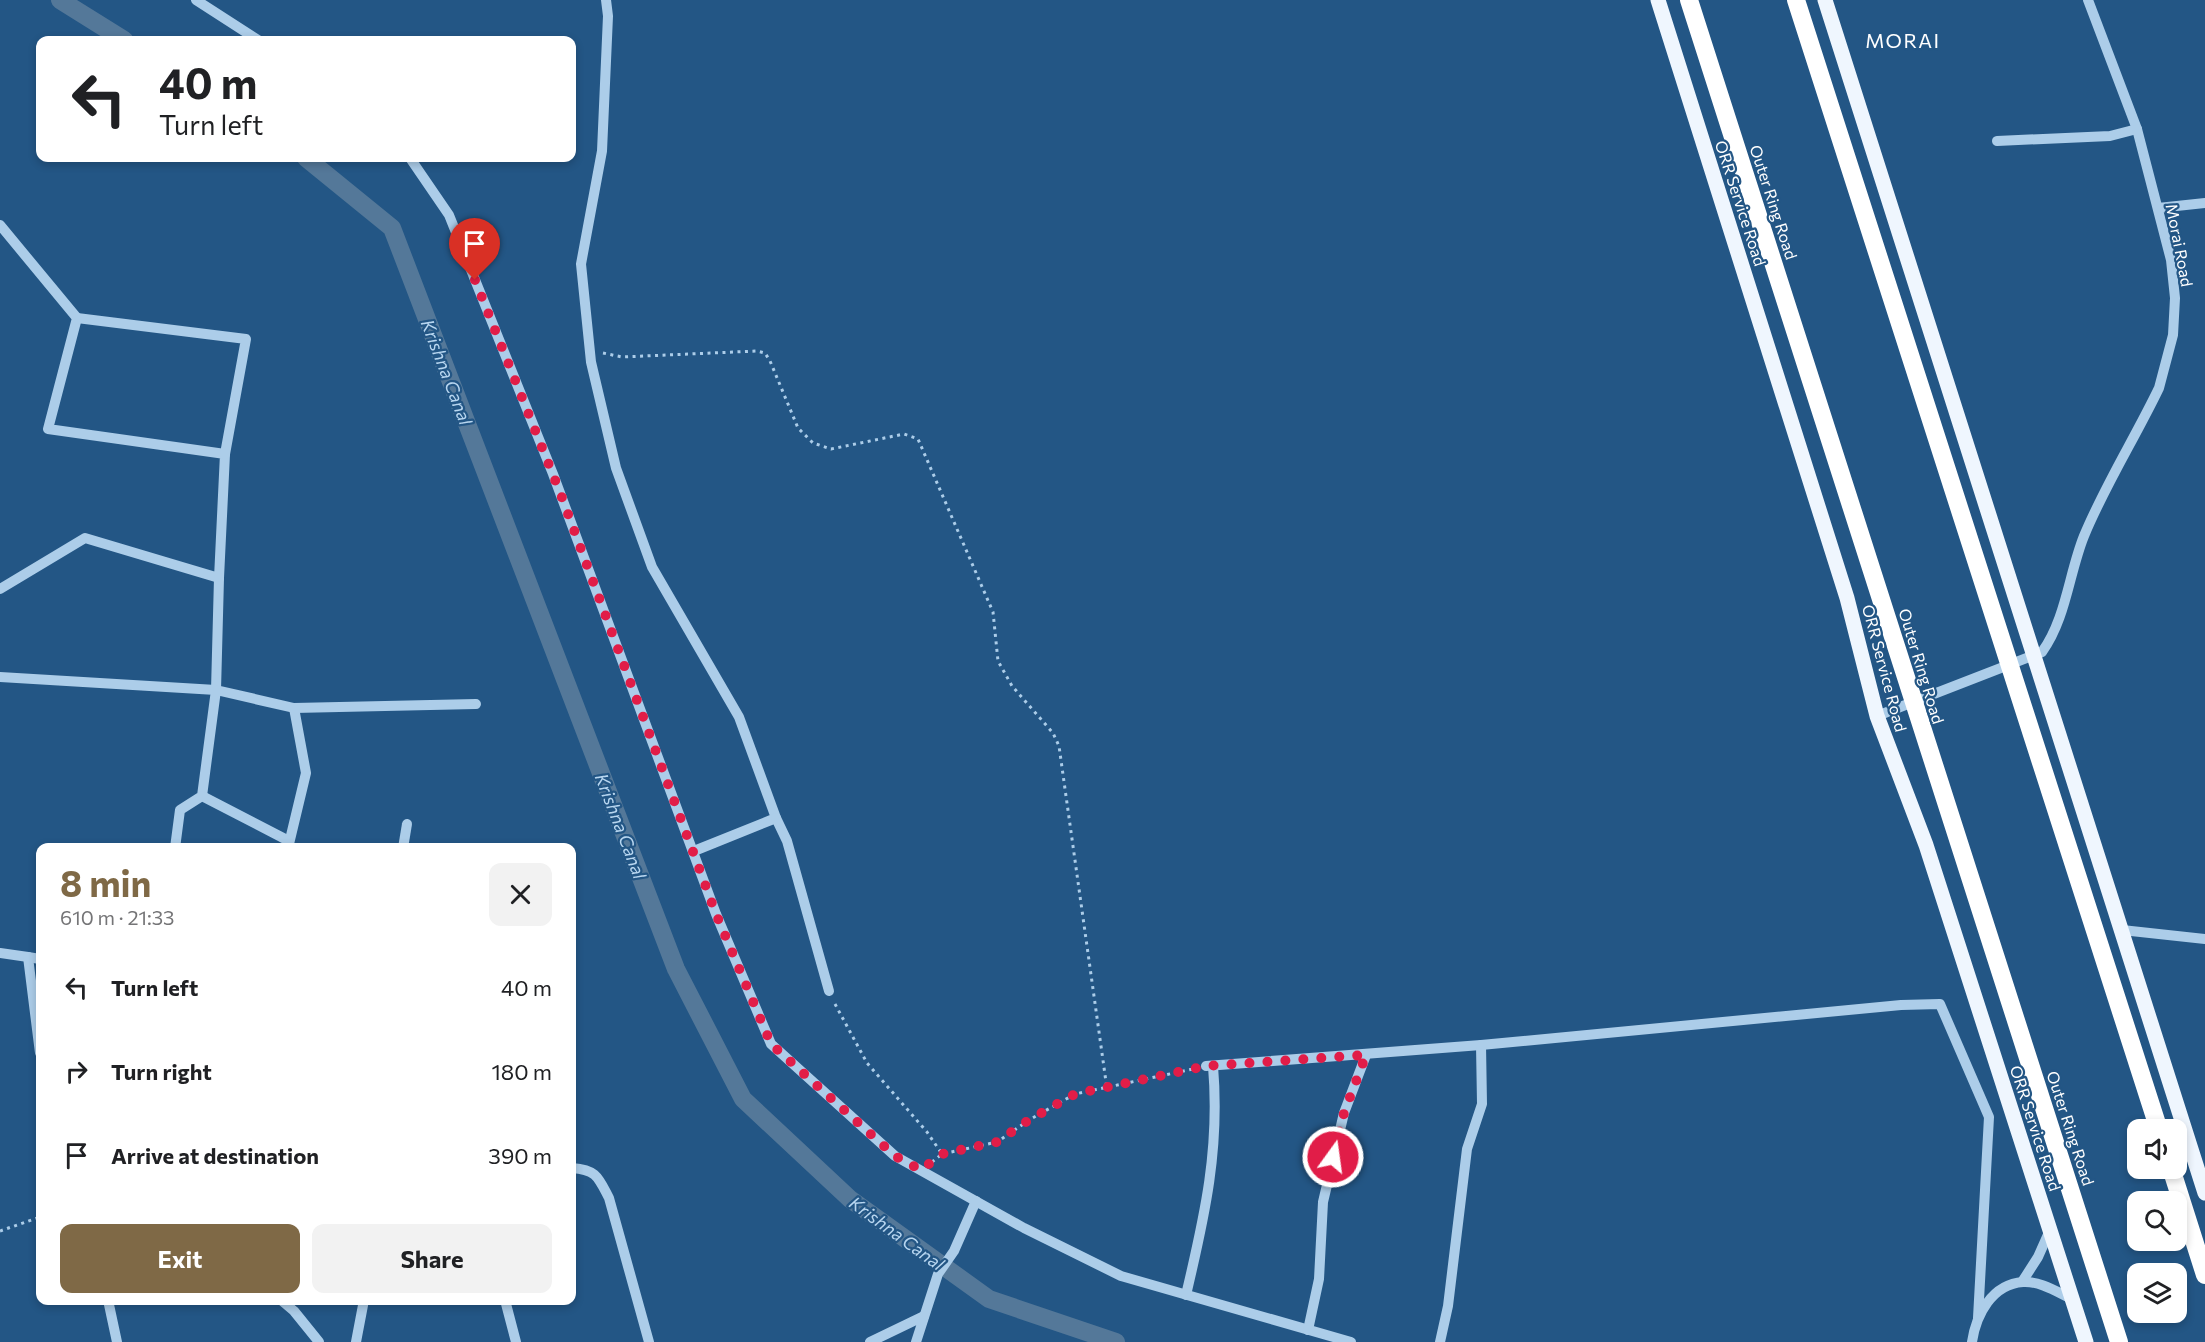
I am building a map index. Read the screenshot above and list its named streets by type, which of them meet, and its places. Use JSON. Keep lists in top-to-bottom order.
{
  "streets": {
    "highway": ["Outer Ring Road"],
    "main road": ["ORR Service Road"],
    "street": ["Morai Road"]
  },
  "districts": ["MORAI"],
  "water": ["Krishna Canal"],
  "page": {
    "turn": ["40 m", "Turn left"],
    "heading": ["8 min", "610 m · 21:33"],
    "list": [
      {
        "name": "Turn left",
        "value": "40 m"
      },
      {
        "name": "Turn right",
        "value": "180 m"
      },
      {
        "name": "Arrive at destination",
        "value": "390 m"
      }
    ],
    "buttons": ["Exit", "Share"]
  }
}
